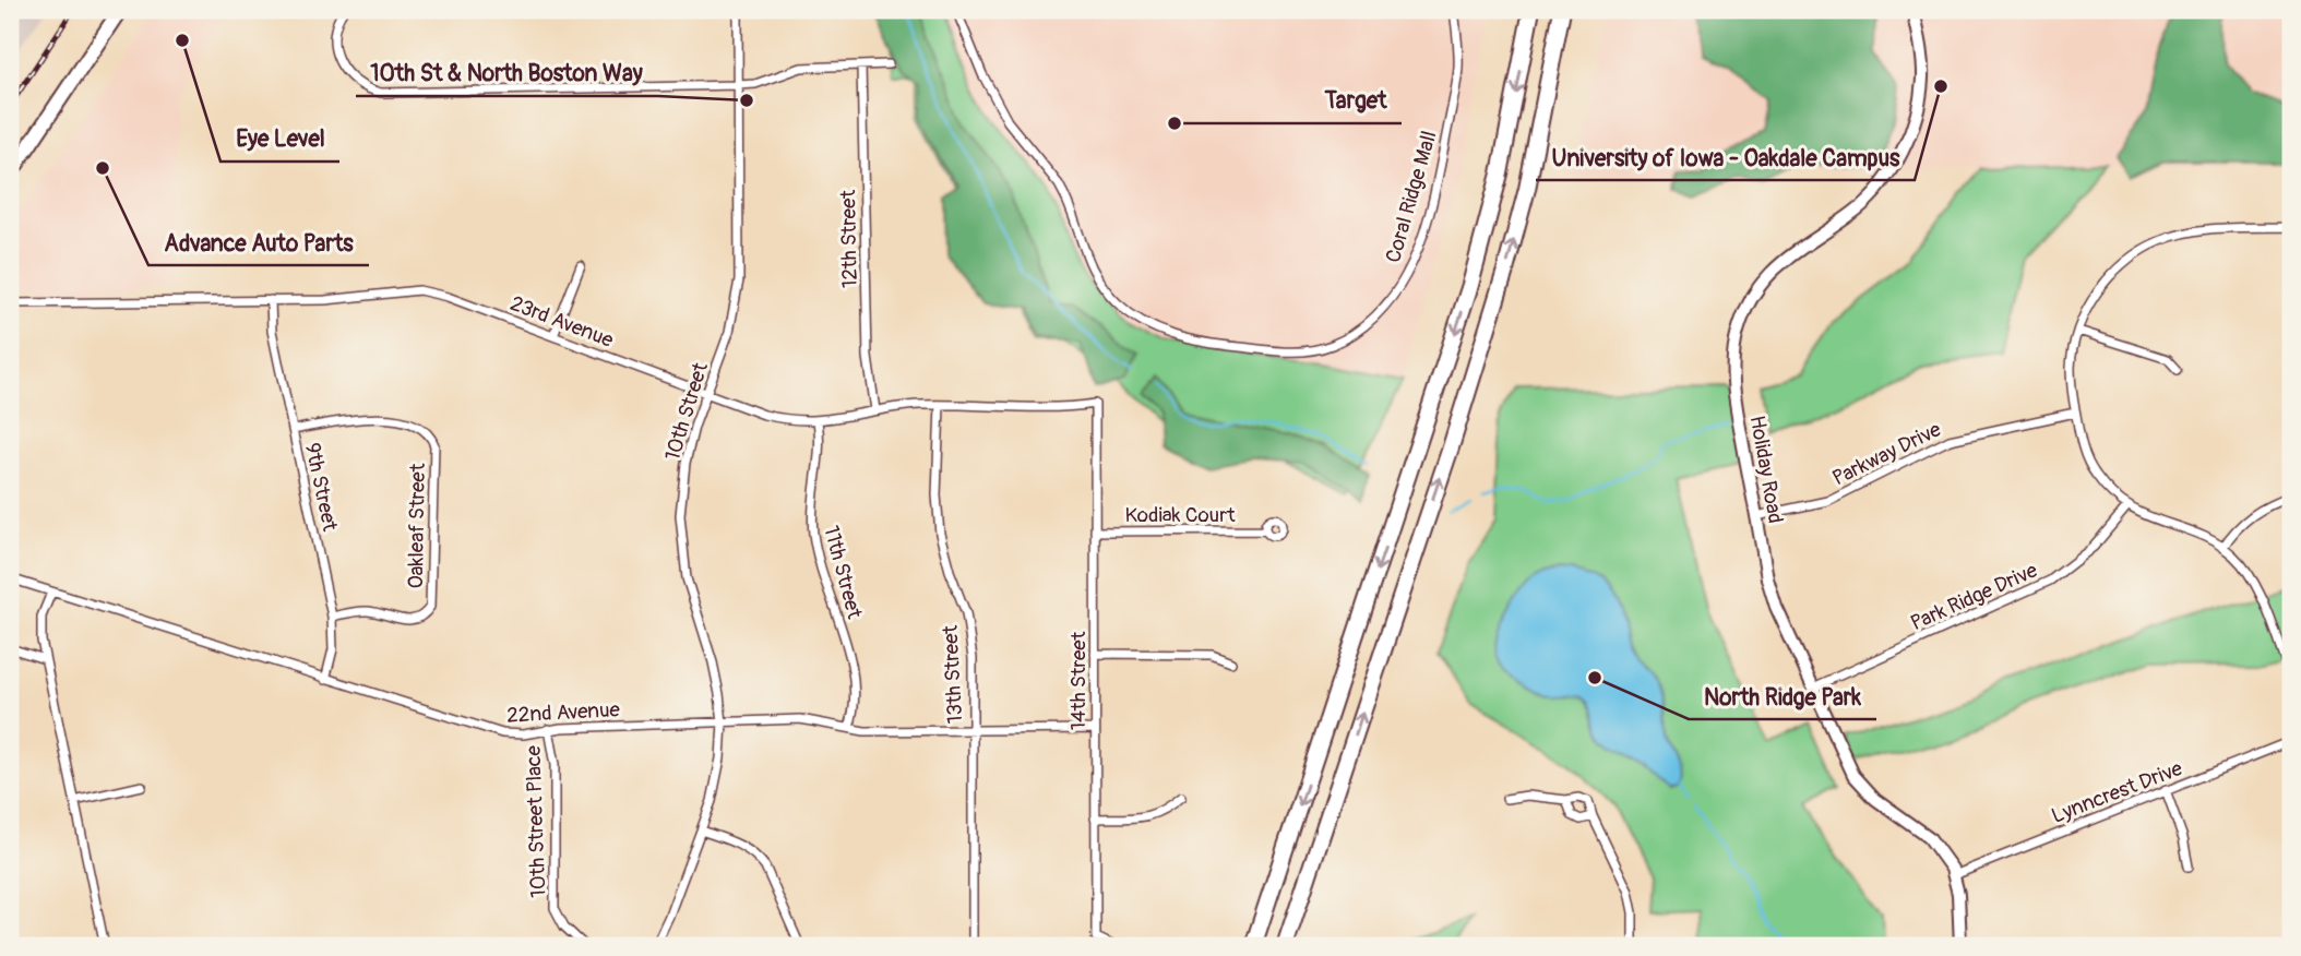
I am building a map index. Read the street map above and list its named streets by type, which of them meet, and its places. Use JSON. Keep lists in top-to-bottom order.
{
  "streets": {
    "street": [
      "Coral Ridge Mall",
      "12th Street",
      "23rd Avenue",
      "10th Street",
      "Parkway Drive",
      "Holiday Road",
      "9th Street",
      "Kodiak Court",
      "Oakleaf Street",
      "11th Street",
      "Park Ridge Drive",
      "13th Street",
      "14th Street",
      "22nd Avenue",
      "Lynncrest Drive",
      "10th Street Place"
    ]
  },
  "crossings": [
    ["12th Street", "23rd Avenue"],
    ["23rd Avenue", "10th Street"],
    ["23rd Avenue", "9th Street"],
    ["23rd Avenue", "11th Street"],
    ["23rd Avenue", "13th Street"],
    ["23rd Avenue", "14th Street"],
    ["10th Street", "22nd Avenue"],
    ["Parkway Drive", "Holiday Road"],
    ["Holiday Road", "Park Ridge Drive"],
    ["Holiday Road", "Lynncrest Drive"],
    ["9th Street", "Oakleaf Street"],
    ["9th Street", "22nd Avenue"],
    ["Kodiak Court", "14th Street"],
    ["11th Street", "22nd Avenue"],
    ["13th Street", "22nd Avenue"],
    ["14th Street", "22nd Avenue"],
    ["22nd Avenue", "10th Street Place"]
  ],
  "places": [
    "Eye Level",
    "University of Iowa - Oakdale Campus",
    "10th St & North Boston Way",
    "Target",
    "Advance Auto Parts",
    "North Ridge Park"
  ]
}
